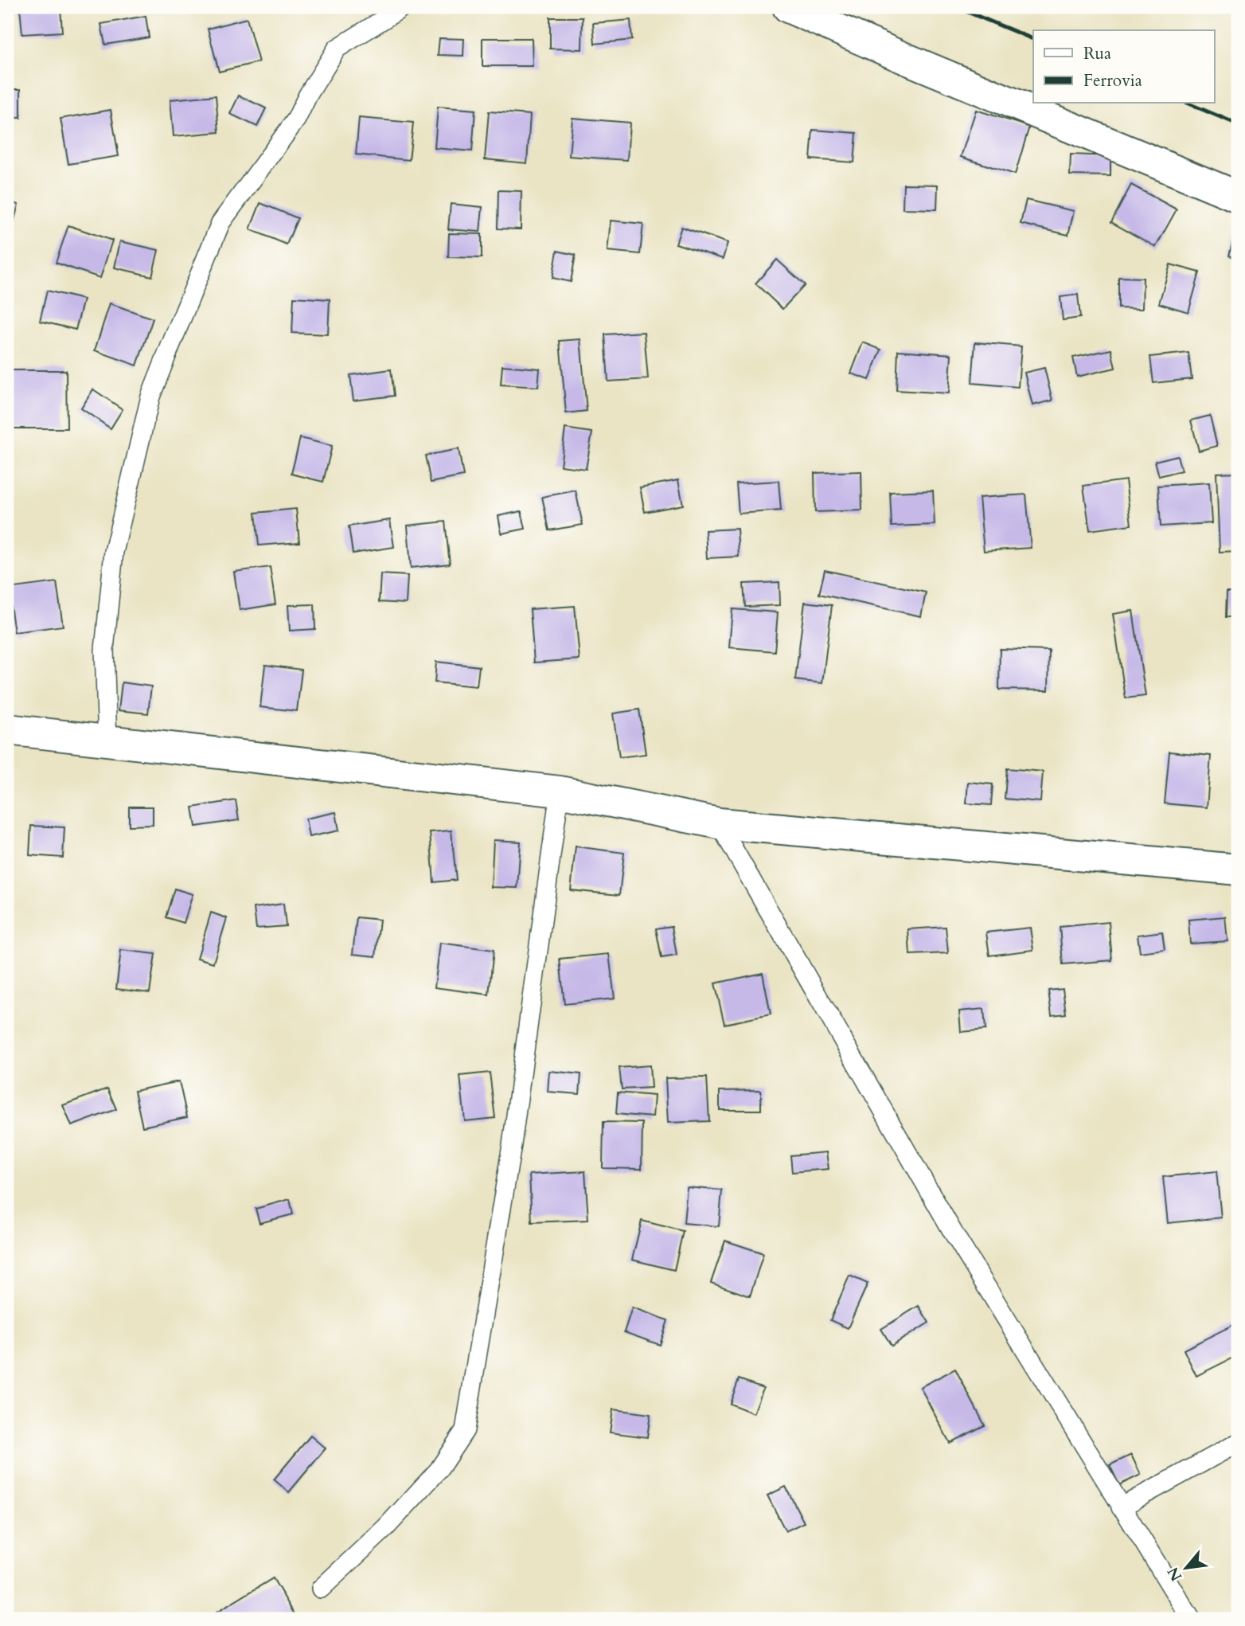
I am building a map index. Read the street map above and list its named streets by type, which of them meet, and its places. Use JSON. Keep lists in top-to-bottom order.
{
  "legend": ["Rua", "Ferrovia"],
  "north": "bottom left"
}
